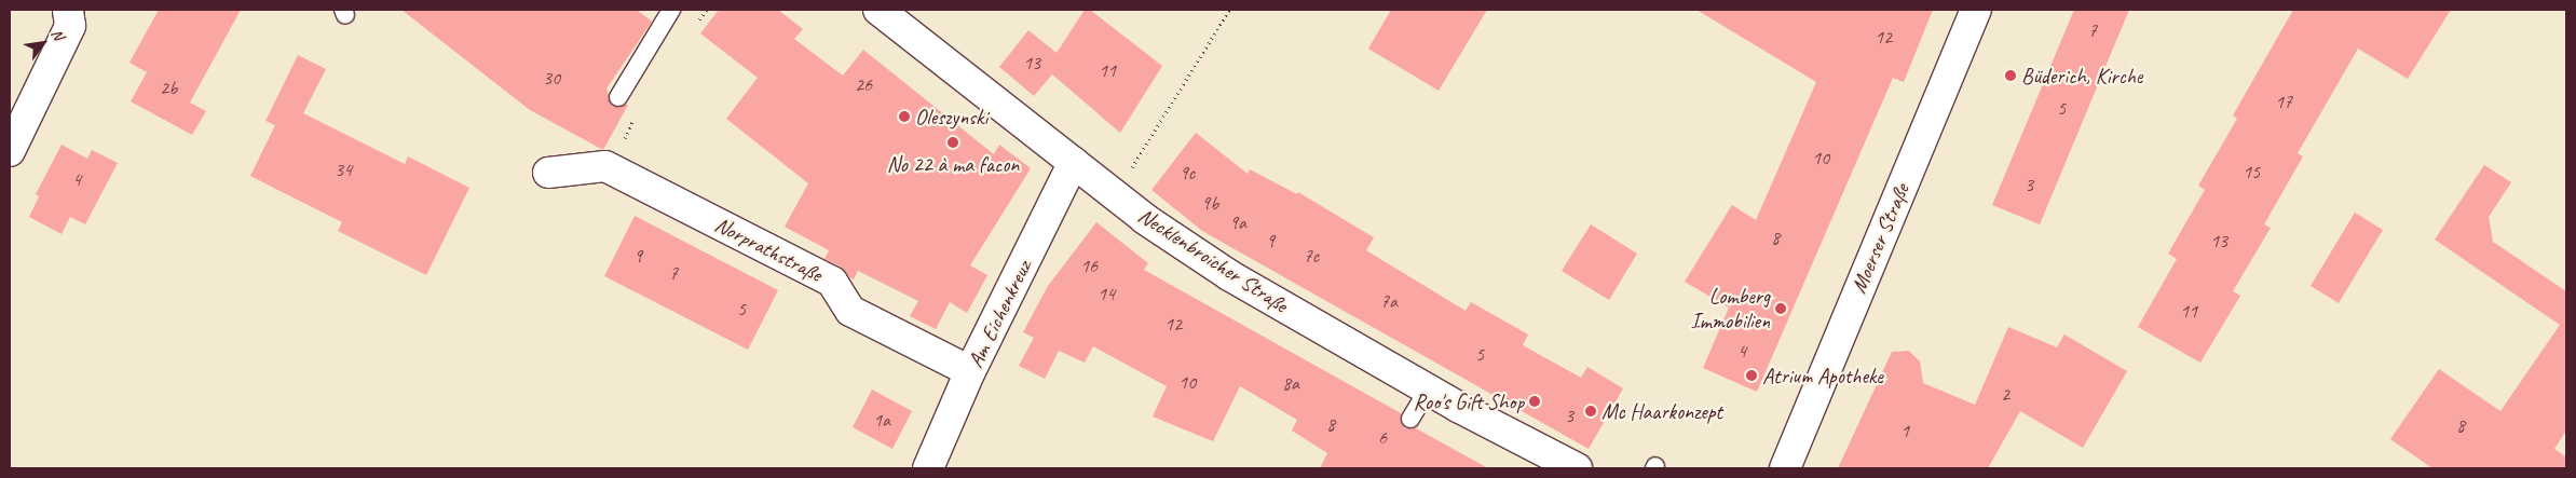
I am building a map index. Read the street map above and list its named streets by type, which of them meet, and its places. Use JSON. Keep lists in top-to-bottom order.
{
  "streets": {
    "main road": [
      "Moerser Straße",
      "Norprathstraße",
      "Necklenbroicher Straße",
      "Am Eichenkreuz"
    ]
  },
  "crossings": [
    ["Norprathstraße", "Am Eichenkreuz"],
    ["Necklenbroicher Straße", "Am Eichenkreuz"]
  ],
  "places": [
    "Büderich, Kirche",
    "Oleszynski",
    "No 22 à ma facon",
    "Lomberg Immobilien",
    "Atrium Apotheke",
    "Roo's Gift Shop",
    "Mc Haarkonzept"
  ],
  "house_numbers": [
    "7",
    "12",
    "13",
    "11",
    "30",
    "26",
    "2b",
    "17",
    "5",
    "10",
    "34",
    "15",
    "9c",
    "4",
    "3",
    "9b",
    "9a",
    "8",
    "9",
    "13",
    "9",
    "7c",
    "16",
    "7",
    "14",
    "7a",
    "5",
    "11",
    "12",
    "4",
    "5",
    "10",
    "8a",
    "2",
    "3",
    "1a",
    "8",
    "8",
    "1",
    "6"
  ],
  "north": "top right"
}
